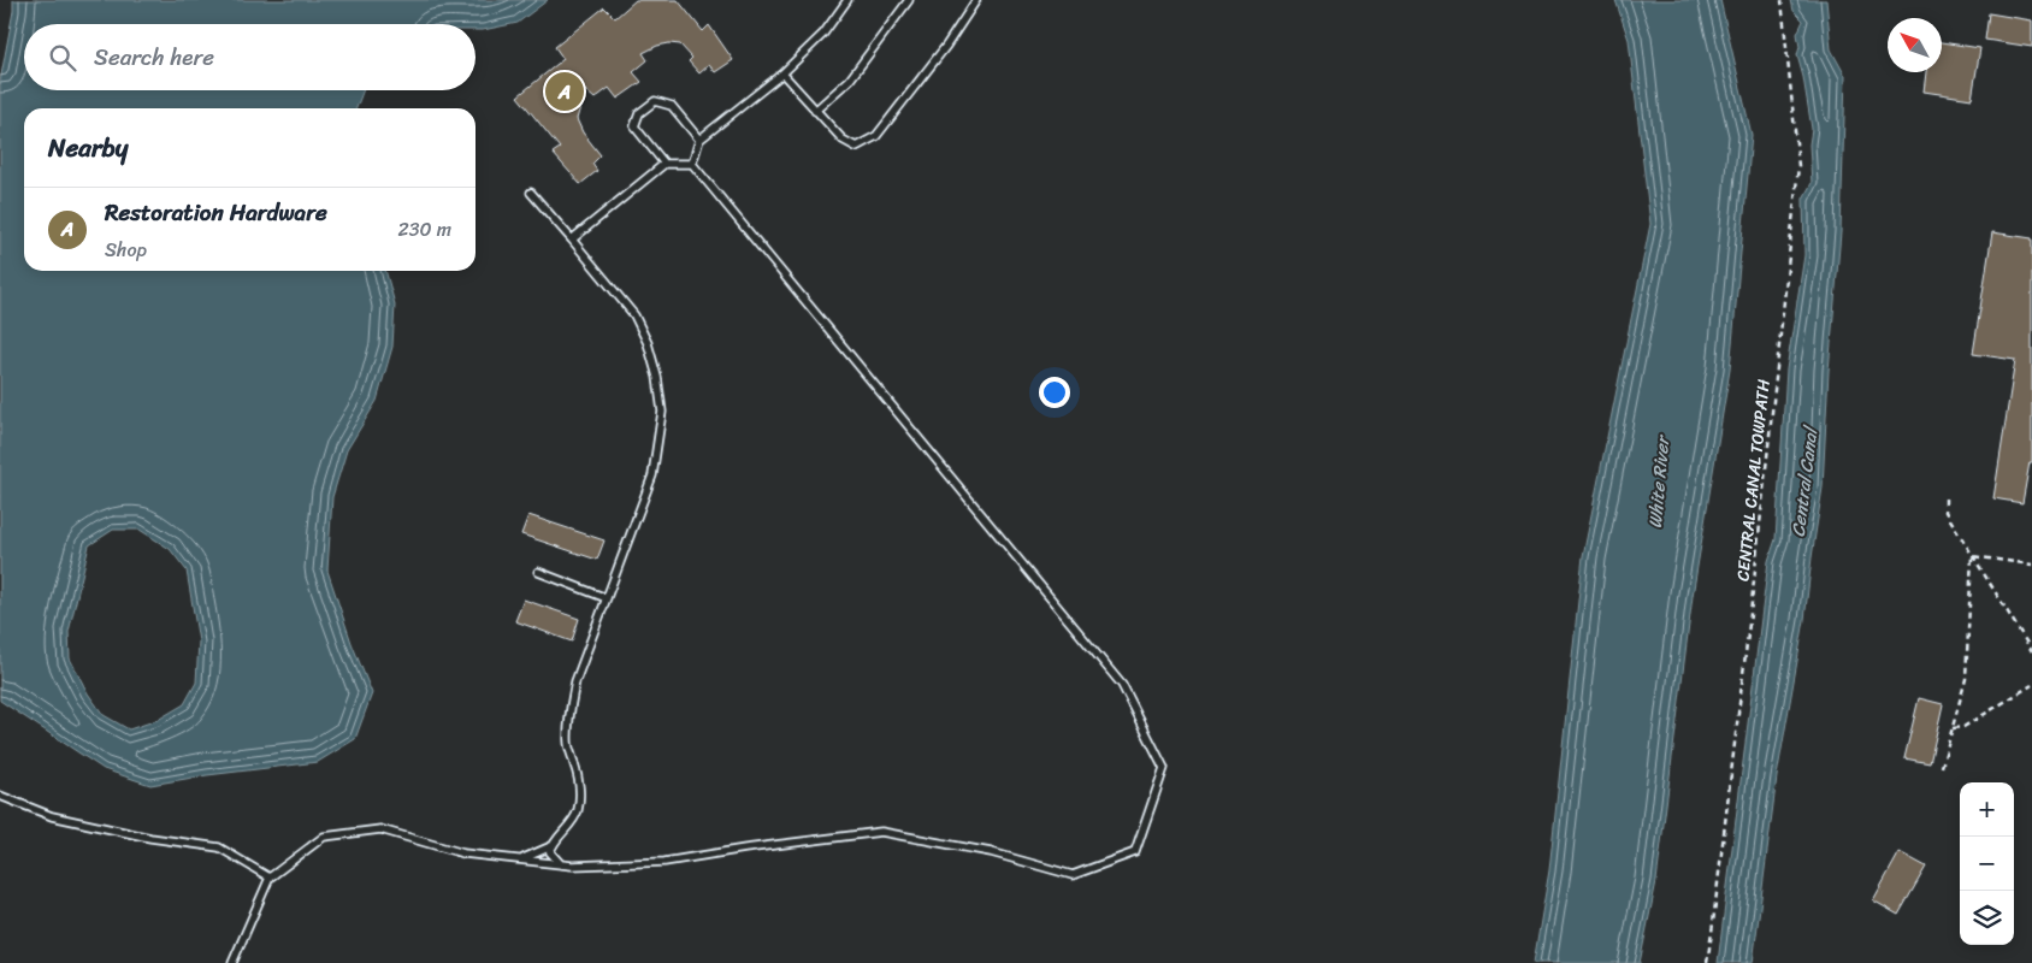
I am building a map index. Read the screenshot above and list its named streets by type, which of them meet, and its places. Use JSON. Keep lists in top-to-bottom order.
{
  "streets": {
    "path": ["CENTRAL CANAL TOWPATH"]
  },
  "water": ["White River", "Central Canal"],
  "north": "top left",
  "page": {
    "search": "Search here",
    "pins": "A",
    "heading": "Nearby",
    "list": [
      {
        "mark": "A",
        "name": "Restoration Hardware",
        "note": "Shop",
        "value": "230 m"
      }
    ],
    "map_buttons": ["+", "−"]
  }
}
